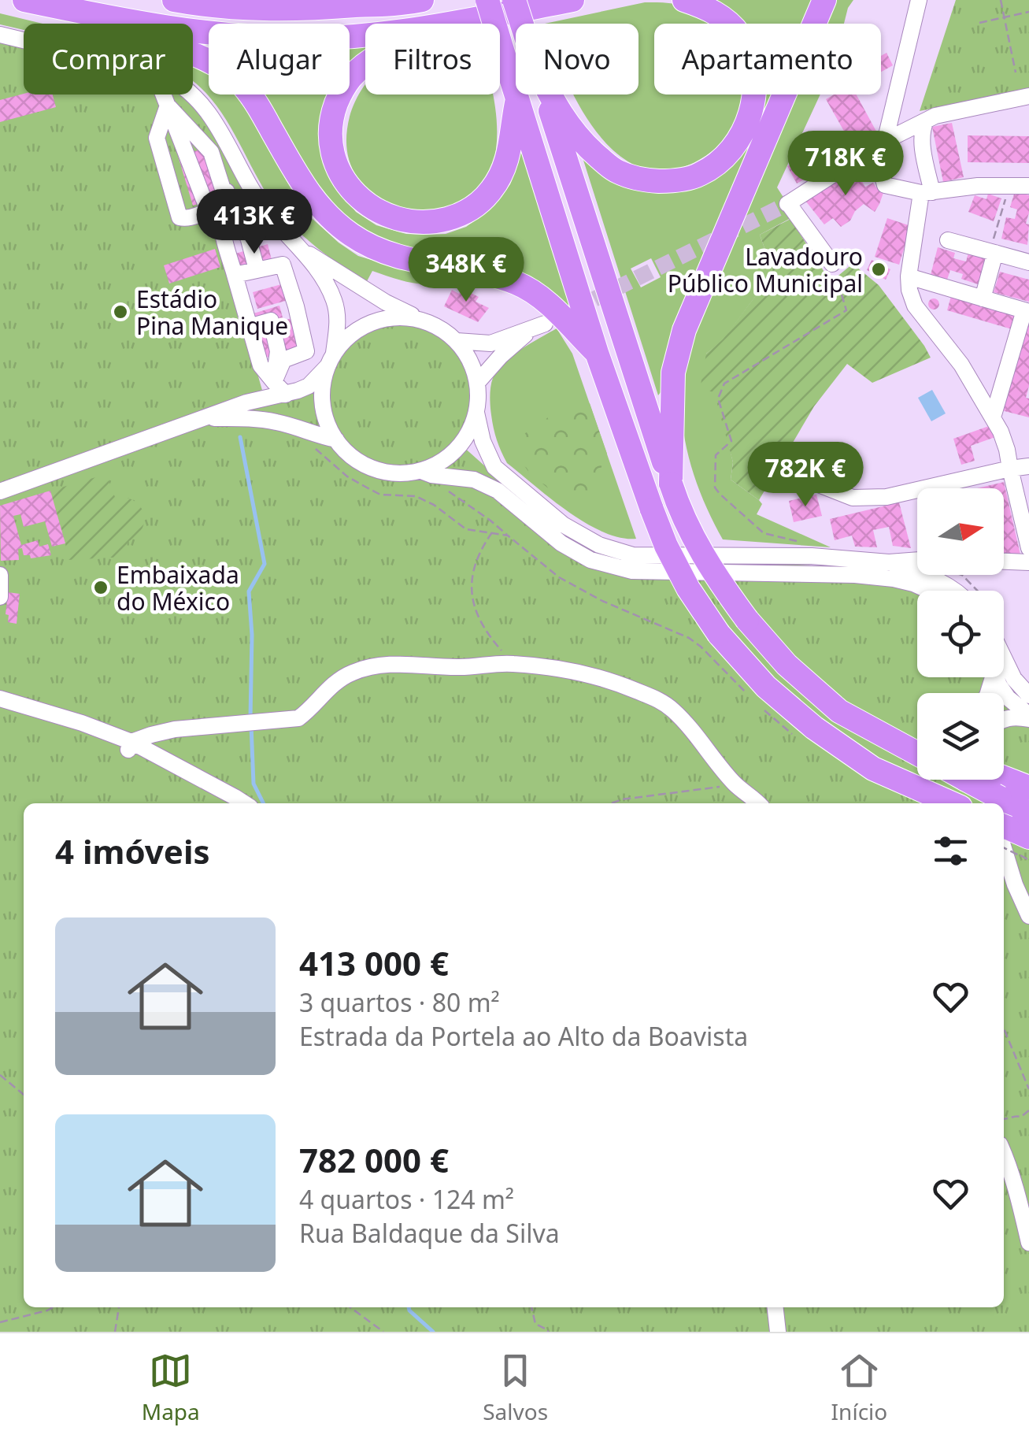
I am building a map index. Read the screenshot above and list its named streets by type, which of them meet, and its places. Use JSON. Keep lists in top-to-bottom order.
{
  "places": ["Lavadouro Público Municipal", "Estádio Pina Manique", "Embaixada do México"],
  "north": "right",
  "page": {
    "chip": [
      "Comprar",
      "Alugar",
      "Filtros",
      "Novo",
      "Apartamento"
    ],
    "price": [
      "718K €",
      "413K €",
      "348K €",
      "782K €"
    ],
    "heading": "4 imóveis",
    "list": [
      {
        "name": "413 000 €",
        "note": "3 quartos · 80 m² · Estrada da Portela ao Alto da Boavista"
      },
      {
        "name": "782 000 €",
        "note": "4 quartos · 124 m² · Rua Baldaque da Silva"
      }
    ],
    "tabs": ["Mapa", "Salvos", "Início"]
  }
}
